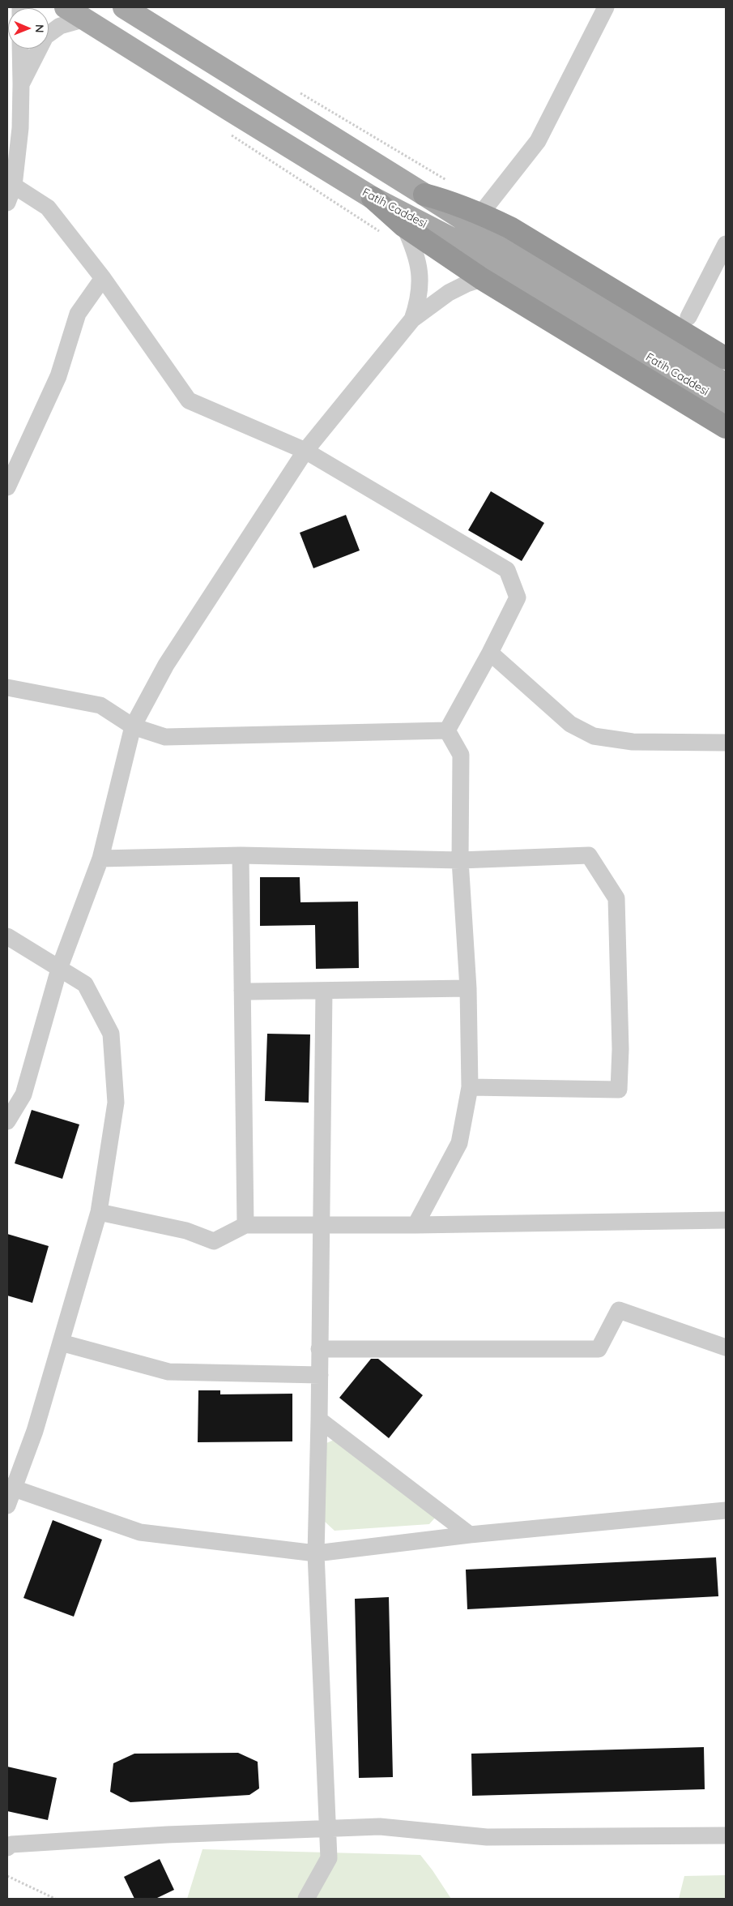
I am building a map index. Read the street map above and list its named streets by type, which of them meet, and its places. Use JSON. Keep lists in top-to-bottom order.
{
  "streets": {
    "main road": ["Fatih Caddesi"]
  },
  "north": "right"
}
